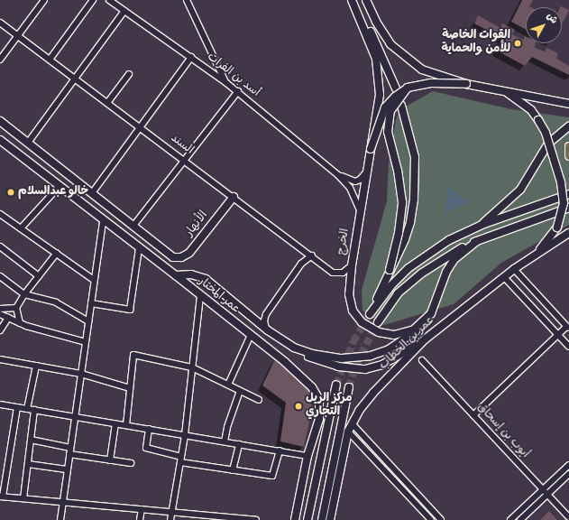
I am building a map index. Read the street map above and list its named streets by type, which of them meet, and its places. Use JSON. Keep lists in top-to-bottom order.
{
  "streets": {
    "main road": [
      "الأنهار",
      "الخرج",
      "عمر المختار",
      "عمر بن الخطاب"
    ],
    "street": ["أسد بن الفرات", "السند", "أيوب بن إسحاق"]
  },
  "crossings": [
    ["أسد بن الفرات", "الخرج"],
    ["السند", "الأنهار"],
    ["السند", "الخرج"]
  ],
  "places": ["القوات الخاصة للأمن والحماية", "خالو عبدالسلام", "مركز الريل التجاري"],
  "north": "top right"
}
